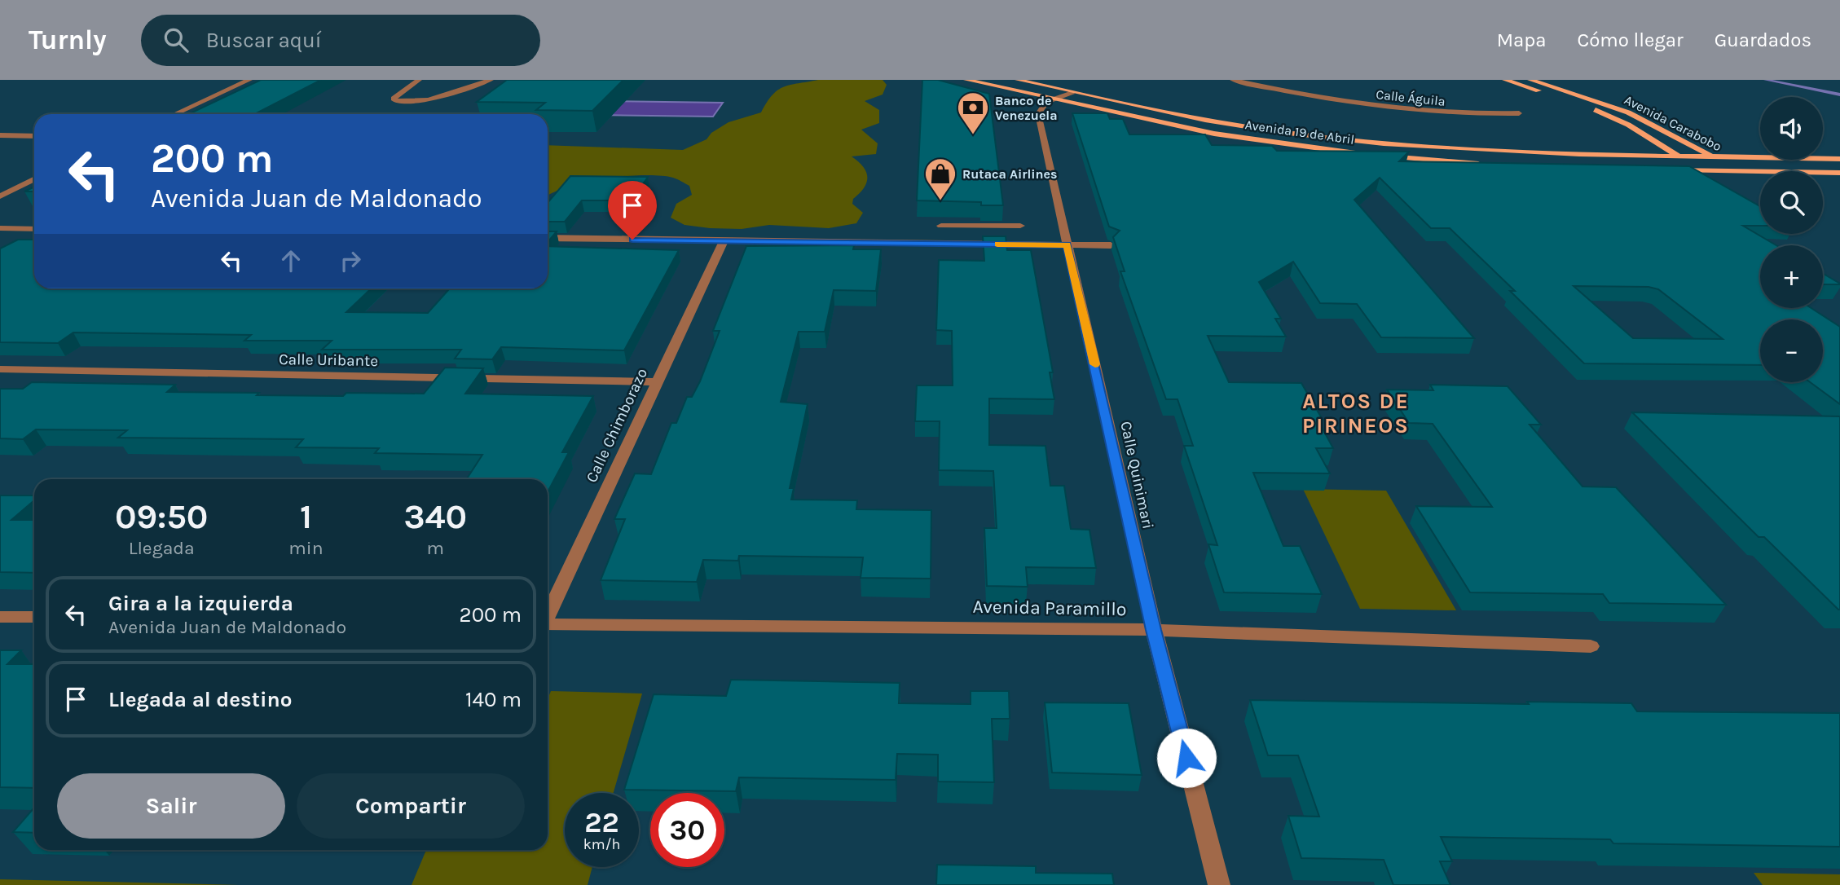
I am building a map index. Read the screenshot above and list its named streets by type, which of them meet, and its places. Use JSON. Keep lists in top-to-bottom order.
{
  "streets": {
    "main road": ["Avenida Carabobo", "Avenida 19 de Abril"],
    "street": [
      "Calle Águila",
      "Calle Uribante",
      "Calle Chimborazo",
      "Calle Quinimari",
      "Avenida Paramillo"
    ]
  },
  "crossings": [
    ["Avenida Carabobo", "Avenida 19 de Abril"],
    ["Avenida 19 de Abril", "Calle Quinimari"],
    ["Calle Uribante", "Calle Chimborazo"],
    ["Calle Quinimari", "Avenida Paramillo"]
  ],
  "districts": ["ALTOS DE PIRINEOS"],
  "places": {
    "bank": ["Banco de Venezuela"],
    "shop": ["Rutaca Airlines"]
  },
  "page": {
    "header": "Turnly",
    "search": "Buscar aquí",
    "nav": ["Mapa", "Cómo llegar", "Guardados"],
    "map_buttons": ["+", "−"],
    "turn": ["200 m", "Avenida Juan de Maldonado"],
    "eta": [
      "09:50",
      "Llegada",
      "1",
      "min",
      "340",
      "m"
    ],
    "list": [
      {
        "name": "Gira a la izquierda",
        "note": "Avenida Juan de Maldonado",
        "value": "200 m"
      },
      {
        "name": "Llegada al destino",
        "value": "140 m"
      }
    ],
    "buttons": ["Salir", "Compartir"],
    "speed": "22 km/h",
    "limit": "30"
  }
}
